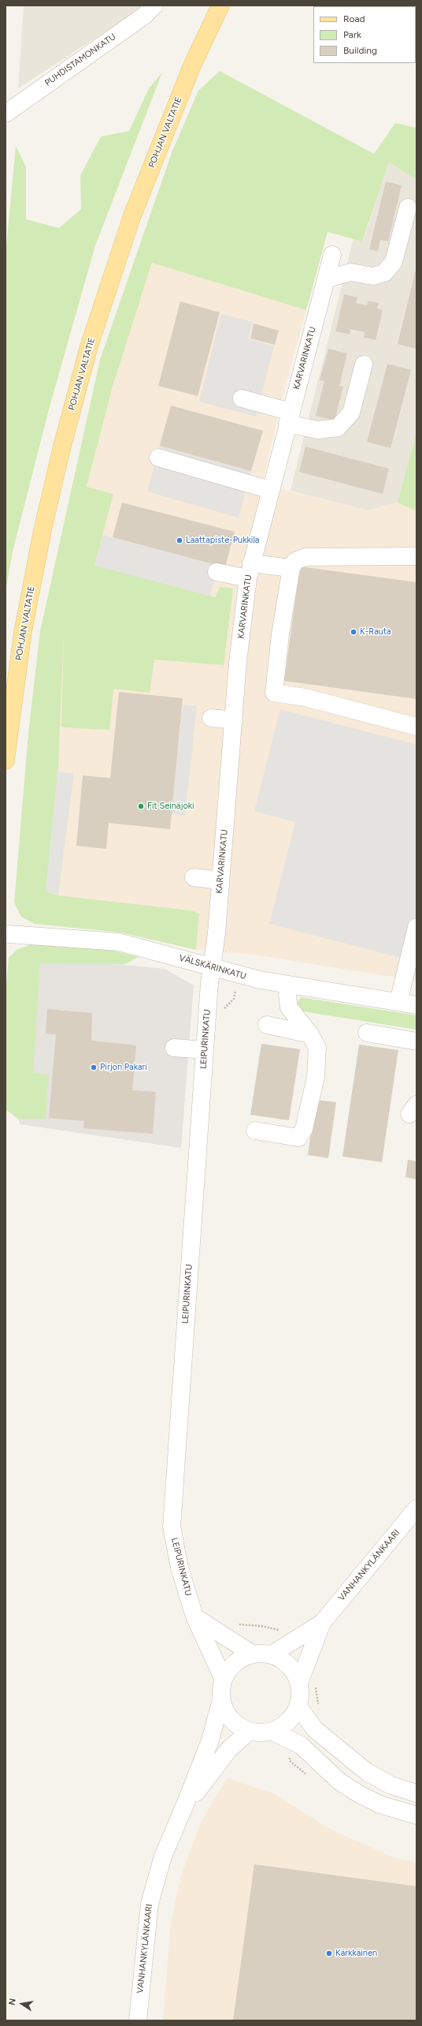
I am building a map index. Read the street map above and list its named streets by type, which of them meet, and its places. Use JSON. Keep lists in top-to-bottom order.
{
  "streets": {
    "main road": ["POHJAN VALTATIE"],
    "street": [
      "PUHDISTAMONKATU",
      "KARVARINKATU",
      "VÄLSKÄRINKATU",
      "LEIPURINKATU",
      "VANHANKYLÄNKAARI"
    ]
  },
  "crossings": [
    ["KARVARINKATU", "VÄLSKÄRINKATU"],
    ["KARVARINKATU", "LEIPURINKATU"],
    ["VÄLSKÄRINKATU", "LEIPURINKATU"],
    ["LEIPURINKATU", "VANHANKYLÄNKAARI"]
  ],
  "places": [
    "Laattapiste-Pukkila",
    "K-Rauta",
    "Fit Seinäjoki",
    "Pirjon Pakari",
    "Kärkkäinen"
  ],
  "legend": ["Road", "Park", "Building"],
  "north": "left"
}
